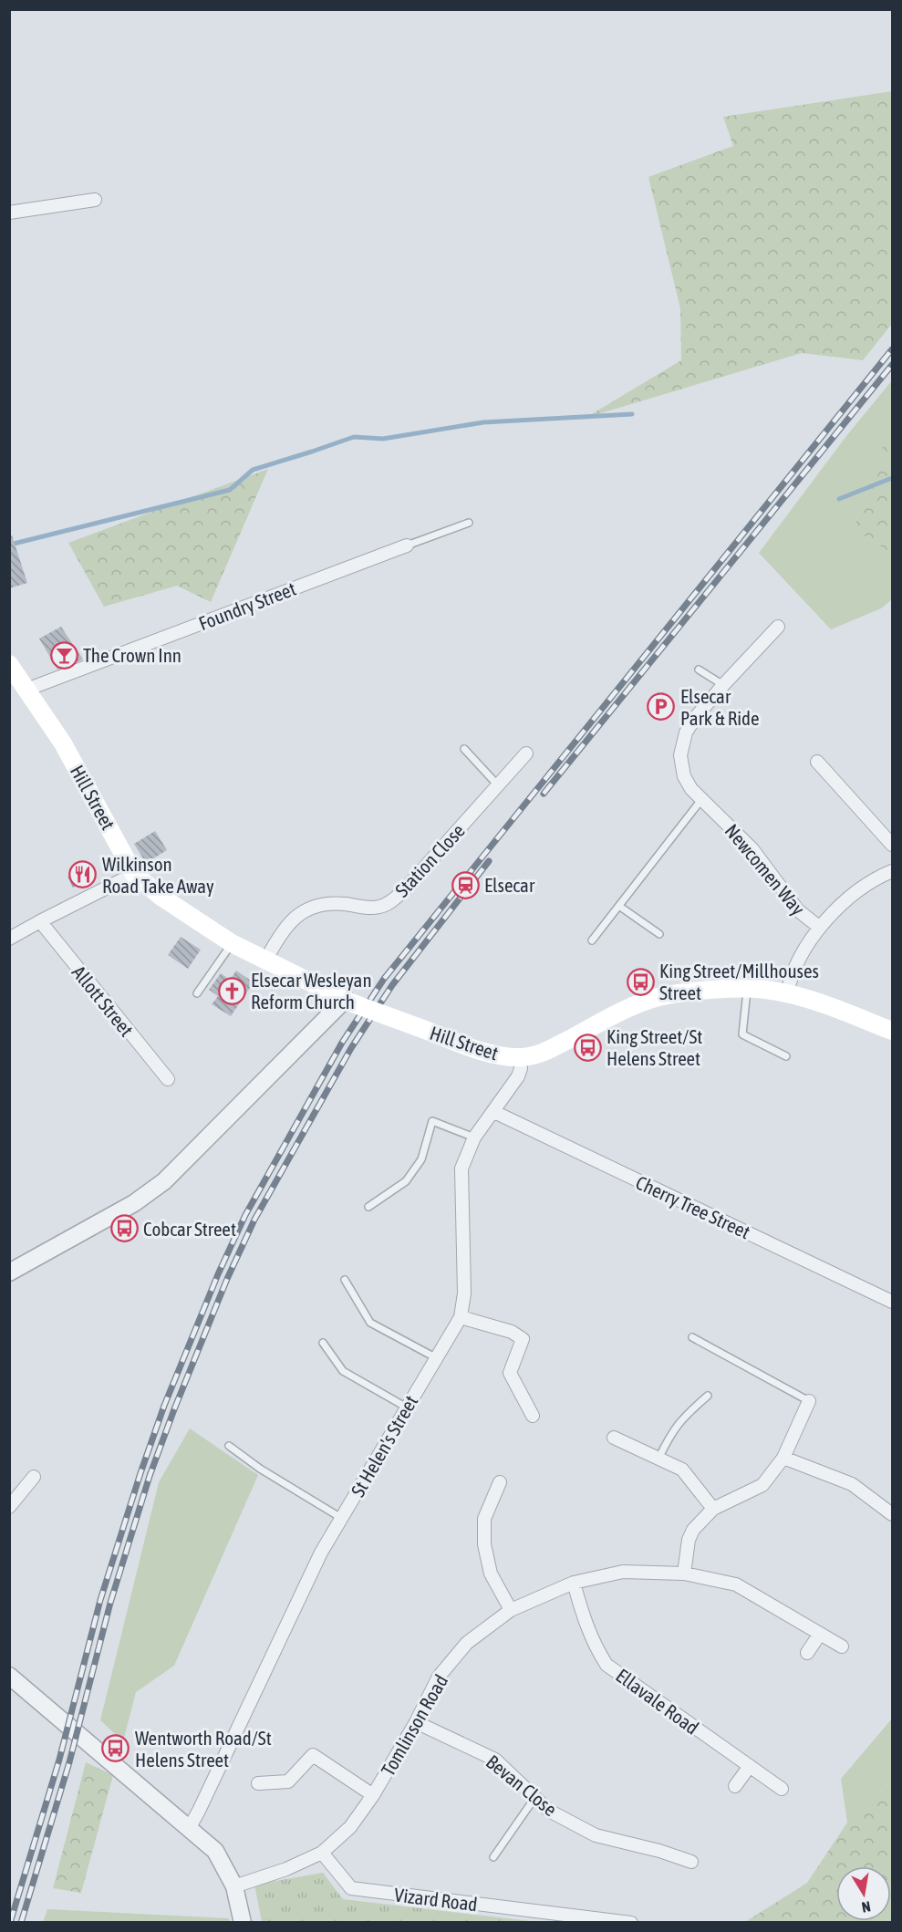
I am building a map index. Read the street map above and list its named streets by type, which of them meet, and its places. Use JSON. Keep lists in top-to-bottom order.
{
  "streets": {
    "main road": ["Hill Street"],
    "street": [
      "Foundry Street",
      "Station Close",
      "Newcomen Way",
      "Allott Street",
      "Cherry Tree Street",
      "St Helen's Street",
      "Ellavale Road",
      "Tomlinson Road",
      "Bevan Close",
      "Vizard Road"
    ]
  },
  "crossings": [
    ["Foundry Street", "Hill Street"],
    ["Hill Street", "Station Close"],
    ["Hill Street", "St Helen's Street"],
    ["Cherry Tree Street", "St Helen's Street"],
    ["Ellavale Road", "Tomlinson Road"],
    ["Tomlinson Road", "Bevan Close"],
    ["Tomlinson Road", "Vizard Road"]
  ],
  "places": {
    "bar": ["The Crown Inn"],
    "parking": ["Elsecar Park & Ride"],
    "restaurant": ["Wilkinson Road Take Away"],
    "station": ["Elsecar"],
    "bus stop": [
      "King Street/Millhouses Street",
      "King Street/St Helens Street",
      "Cobcar Street",
      "Wentworth Road/St Helens Street"
    ],
    "church": ["Elsecar Wesleyan Reform Church"]
  },
  "north": "bottom"
}
